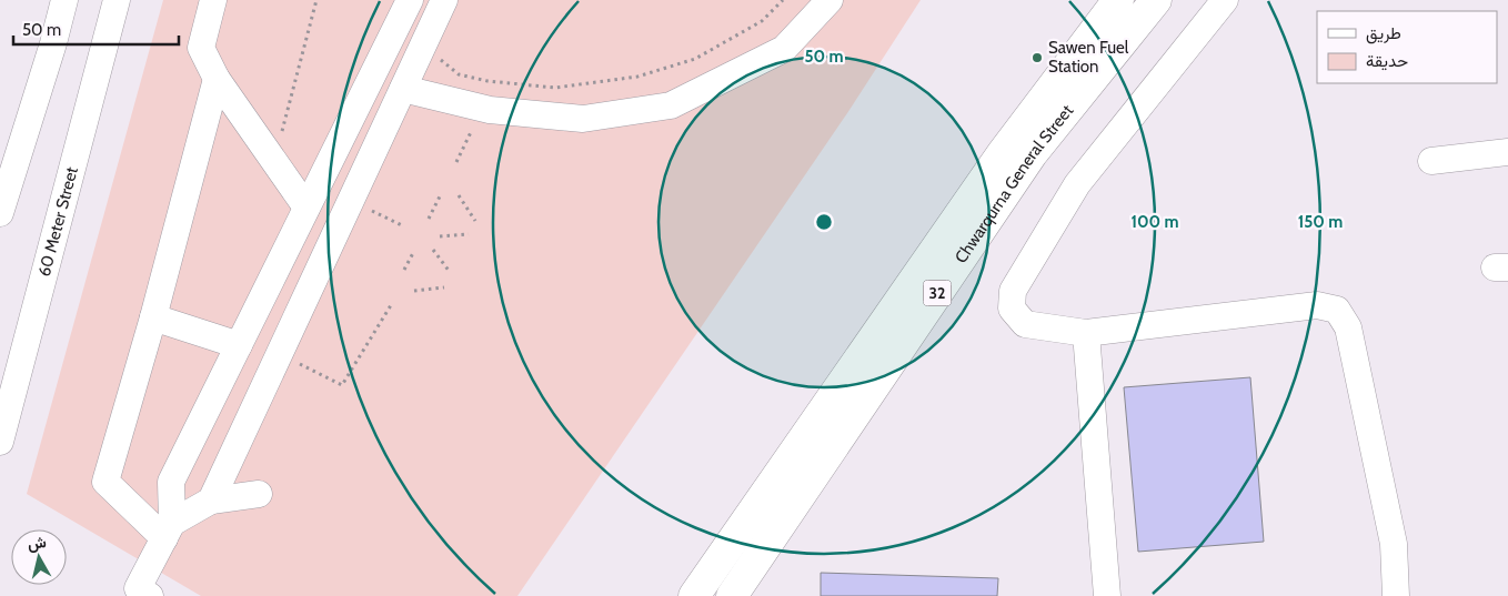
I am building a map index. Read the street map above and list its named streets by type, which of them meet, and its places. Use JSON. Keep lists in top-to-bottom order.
{
  "streets": {
    "highway": ["Chwarqurna General Street", "32"],
    "street": ["60 Meter Street"]
  },
  "places": ["Sawen Fuel Station"],
  "legend": ["طريق", "حديقة"],
  "scale_bar": "50 m",
  "north": "top",
  "rings": ["50 m", "100 m", "150 m"]
}
